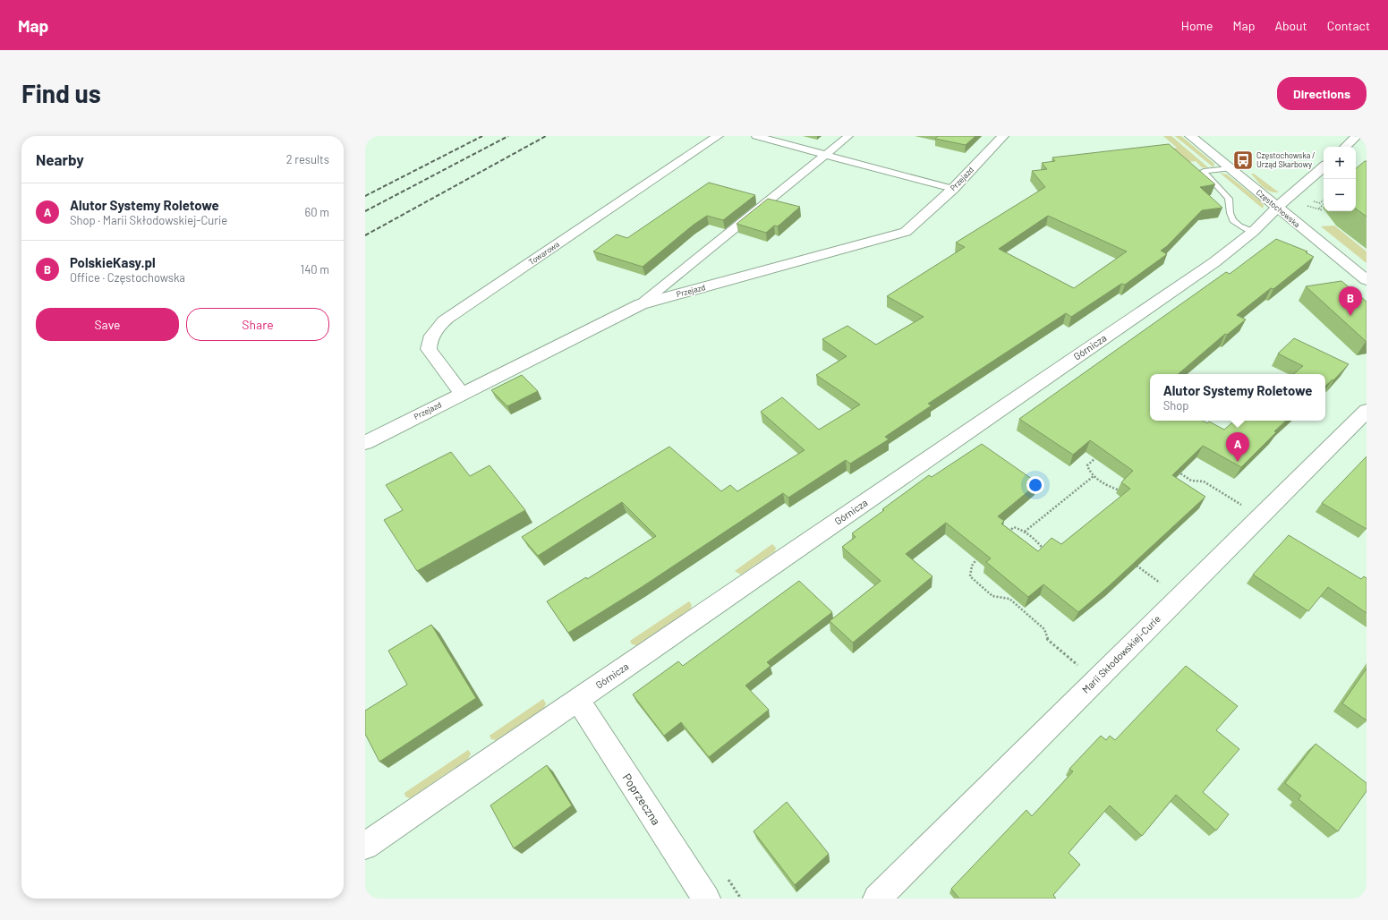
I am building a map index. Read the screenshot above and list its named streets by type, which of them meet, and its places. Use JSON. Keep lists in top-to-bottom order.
{
  "streets": {
    "street": [
      "Przejazd",
      "Częstochowska",
      "Towarowa",
      "Górnicza",
      "Marii Skłodowskiej-Curie",
      "Poprzeczna"
    ]
  },
  "crossings": [
    ["Przejazd", "Towarowa"],
    ["Częstochowska", "Górnicza"],
    ["Górnicza", "Poprzeczna"]
  ],
  "places": {
    "bus stop": ["Częstochowska / Urząd Skarbowy"]
  },
  "page": {
    "header": "Map",
    "nav": [
      "Home",
      "Map",
      "About",
      "Contact"
    ],
    "buttons": [
      "Directions",
      ["Save", "Share"]
    ],
    "title": "Find us",
    "heading": ["Nearby", "2 results"],
    "map_buttons": ["+", "−"],
    "list": [
      {
        "mark": "A",
        "name": "Alutor Systemy Roletowe",
        "note": "Shop · Marii Skłodowskiej-Curie",
        "value": "60 m"
      },
      {
        "mark": "B",
        "name": "PolskieKasy.pl",
        "note": "Office · Częstochowska",
        "value": "140 m"
      }
    ],
    "pins": ["B", "A"],
    "popup": ["Alutor Systemy Roletowe", "Shop"]
  }
}
